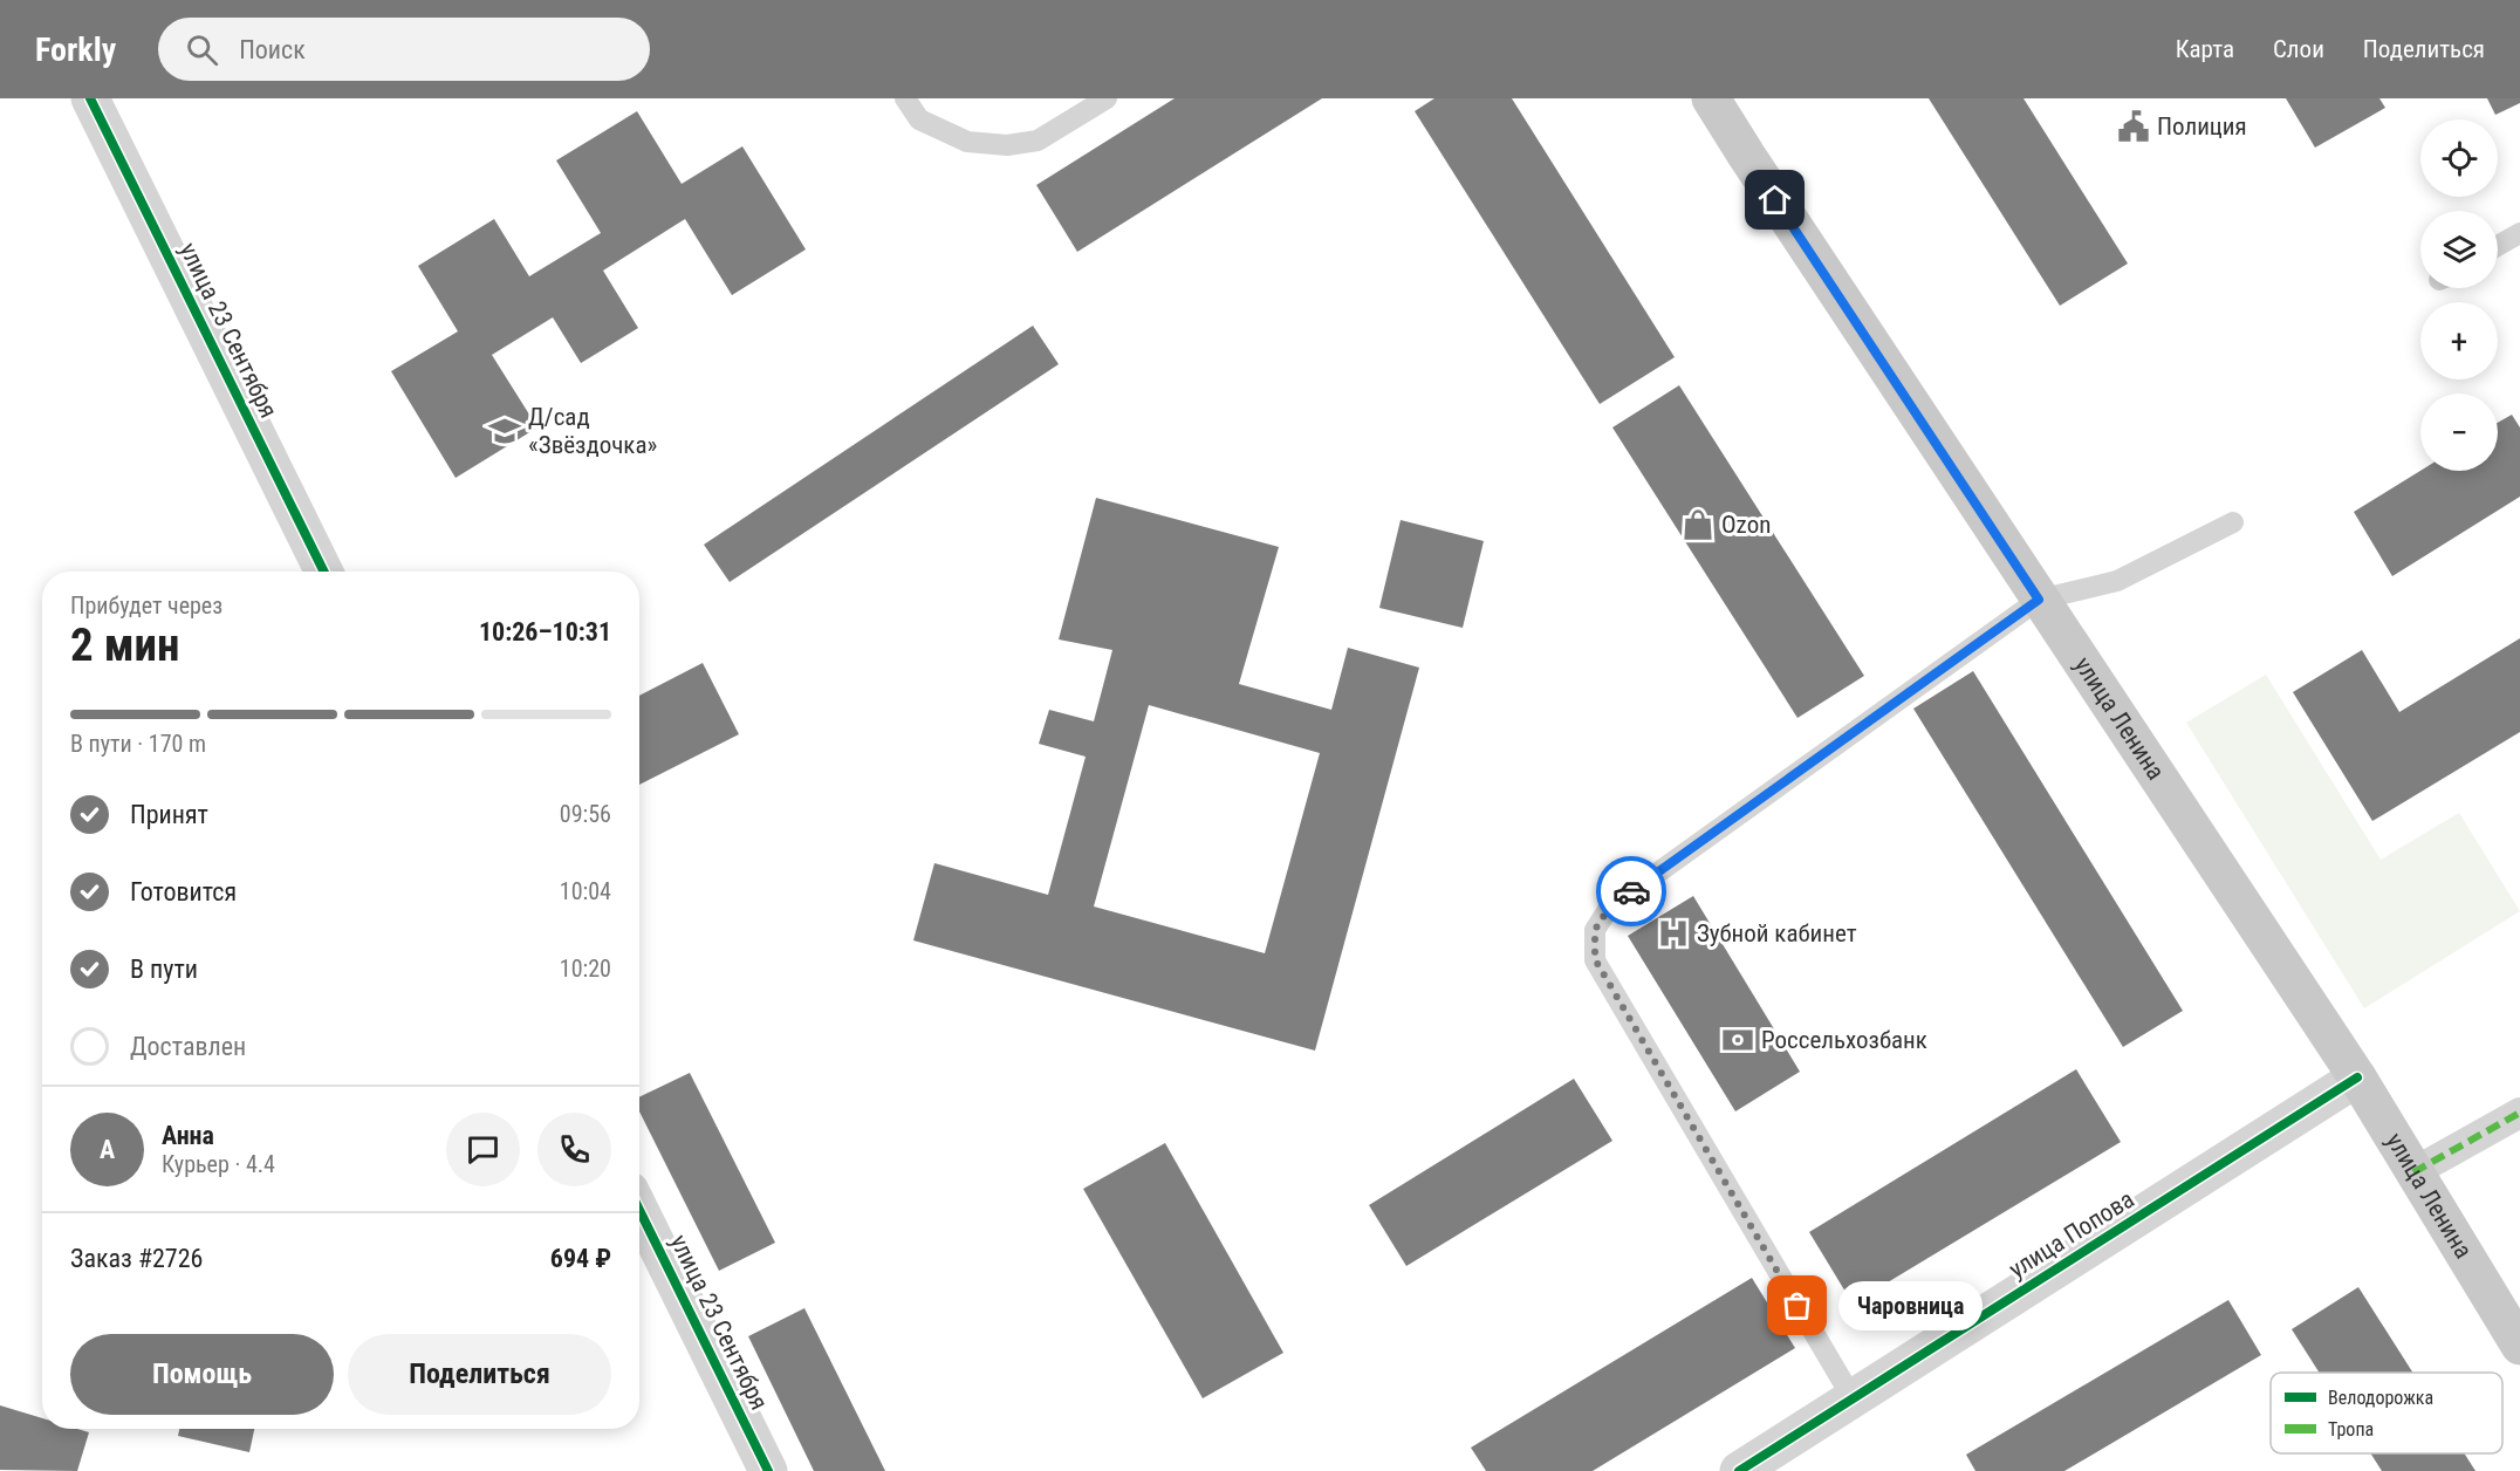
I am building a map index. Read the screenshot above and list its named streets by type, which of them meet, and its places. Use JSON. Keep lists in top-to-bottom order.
{
  "streets": {
    "main road": ["улица Ленина"],
    "street": ["улица 23 Сентября", "улица Попова"]
  },
  "crossings": [
    ["улица Ленина", "улица Попова"]
  ],
  "places": {
    "public building": ["Полиция"],
    "school or university": ["Д/сад «Звёздочка»"],
    "shop": ["Ozon"],
    "hospital": ["Зубной кабинет"],
    "bank": ["Россельхозбанк"],
    "other": ["Чаровница"]
  },
  "legend": ["Велодорожка", "Тропа"],
  "page": {
    "header": "Forkly",
    "search": "Поиск",
    "nav": ["Карта", "Слои", "Поделиться"],
    "map_buttons": ["+", "−"],
    "heading": ["2 мин", "Прибудет через", "10:26–10:31"],
    "panel": [
      "Анна",
      "Курьер · 4.4",
      "Заказ #2726",
      "694 ₽"
    ],
    "bar": "В пути · 170 m",
    "list": [
      ["Принят", "09:56"],
      ["Готовится", "10:04"],
      ["В пути", "10:20"],
      "Доставлен"
    ],
    "round": "А",
    "bubble": "Чаровница",
    "buttons": ["Помощь", "Поделиться"]
  }
}
